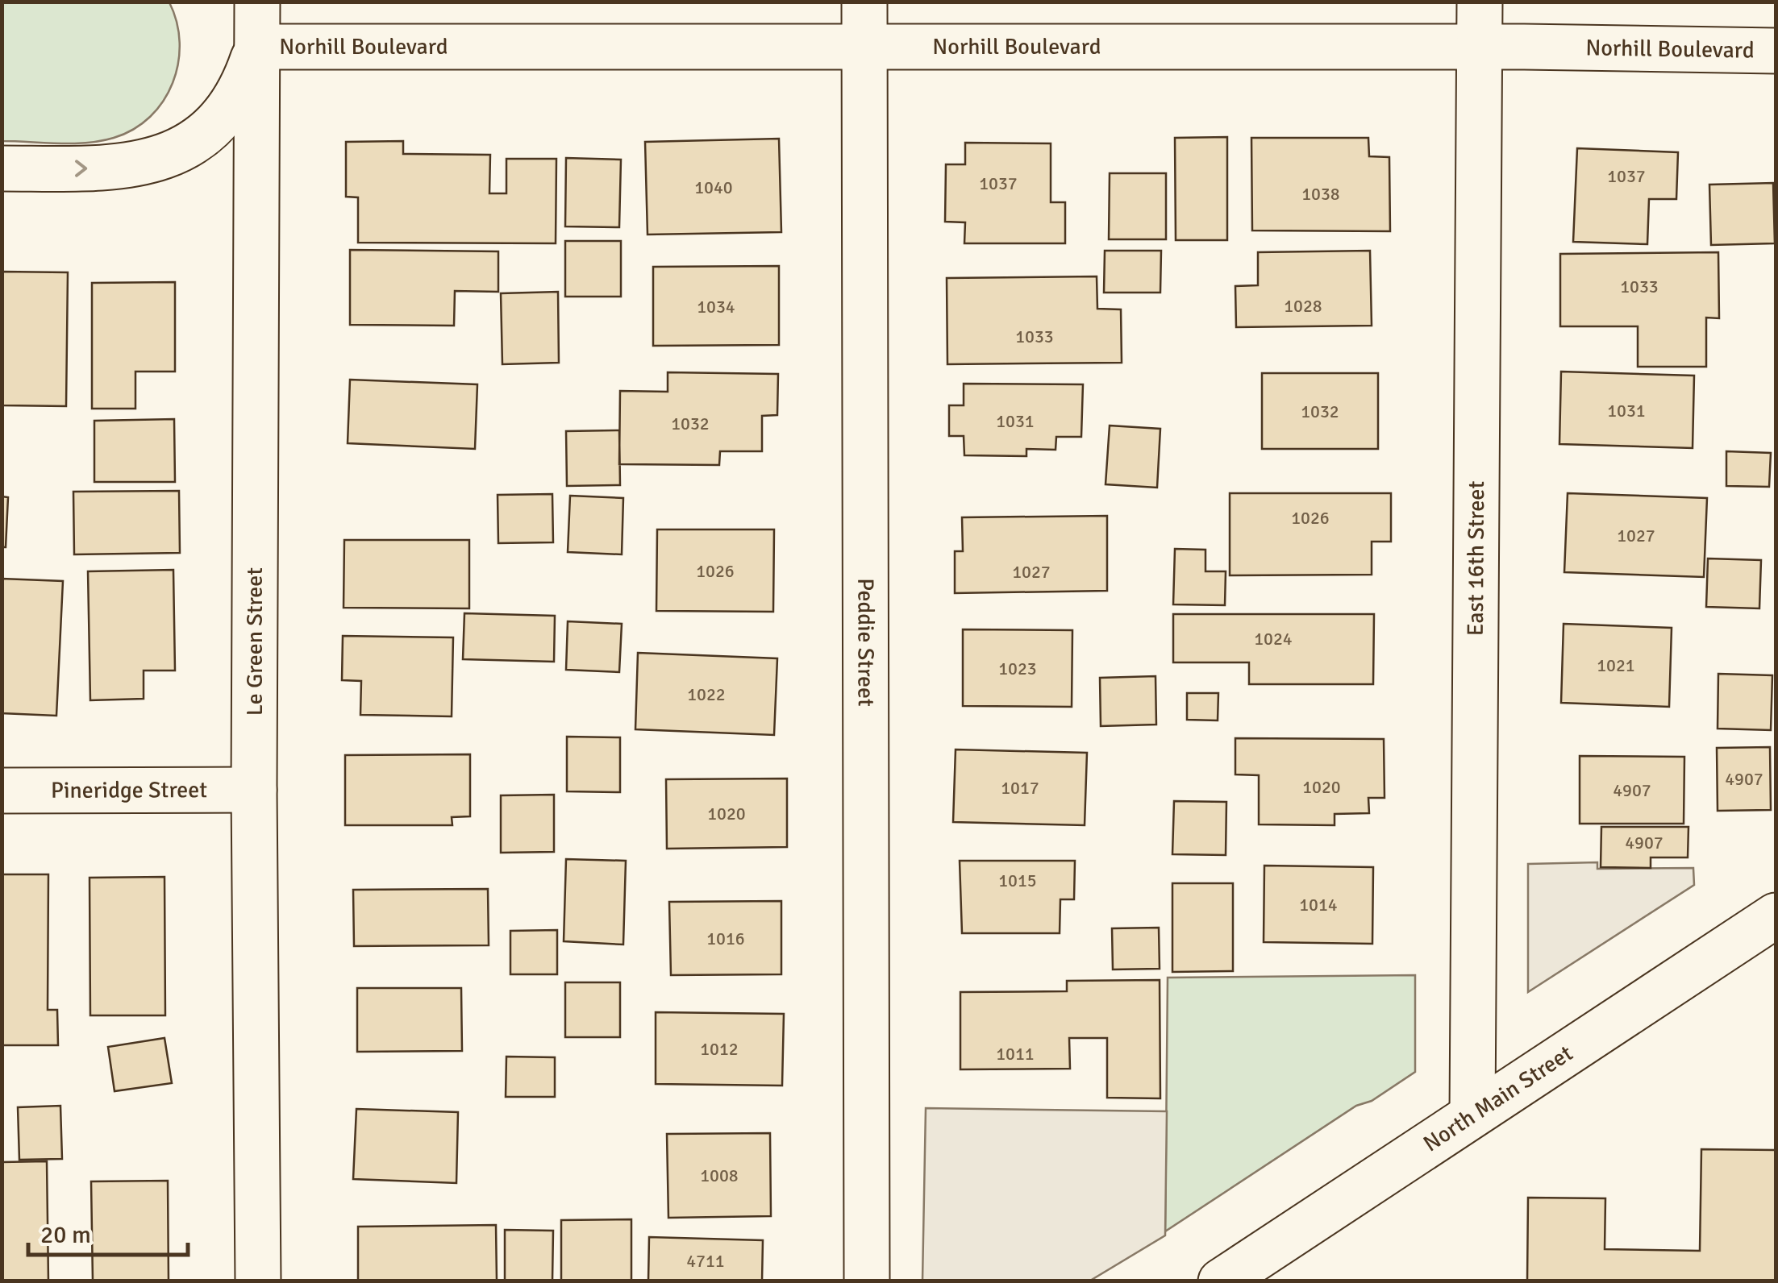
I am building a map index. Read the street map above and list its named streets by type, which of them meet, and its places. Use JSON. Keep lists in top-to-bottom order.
{
  "streets": {
    "street": [
      "Norhill Boulevard",
      "East 16th Street",
      "Le Green Street",
      "Peddie Street",
      "Pineridge Street",
      "North Main Street"
    ]
  },
  "crossings": [
    ["Norhill Boulevard", "East 16th Street"],
    ["Norhill Boulevard", "Le Green Street"],
    ["Norhill Boulevard", "Peddie Street"],
    ["East 16th Street", "North Main Street"],
    ["Le Green Street", "Pineridge Street"]
  ],
  "house_numbers": [
    "1037",
    "1037",
    "1040",
    "1038",
    "1033",
    "1028",
    "1034",
    "1033",
    "1031",
    "1032",
    "1031",
    "1032",
    "1026",
    "1027",
    "1026",
    "1027",
    "1024",
    "1021",
    "1023",
    "1022",
    "4907",
    "1020",
    "1017",
    "4907",
    "1020",
    "4907",
    "1015",
    "1014",
    "1016",
    "1012",
    "1011",
    "1008",
    "4711"
  ],
  "scale_bar": "20 m"
}
